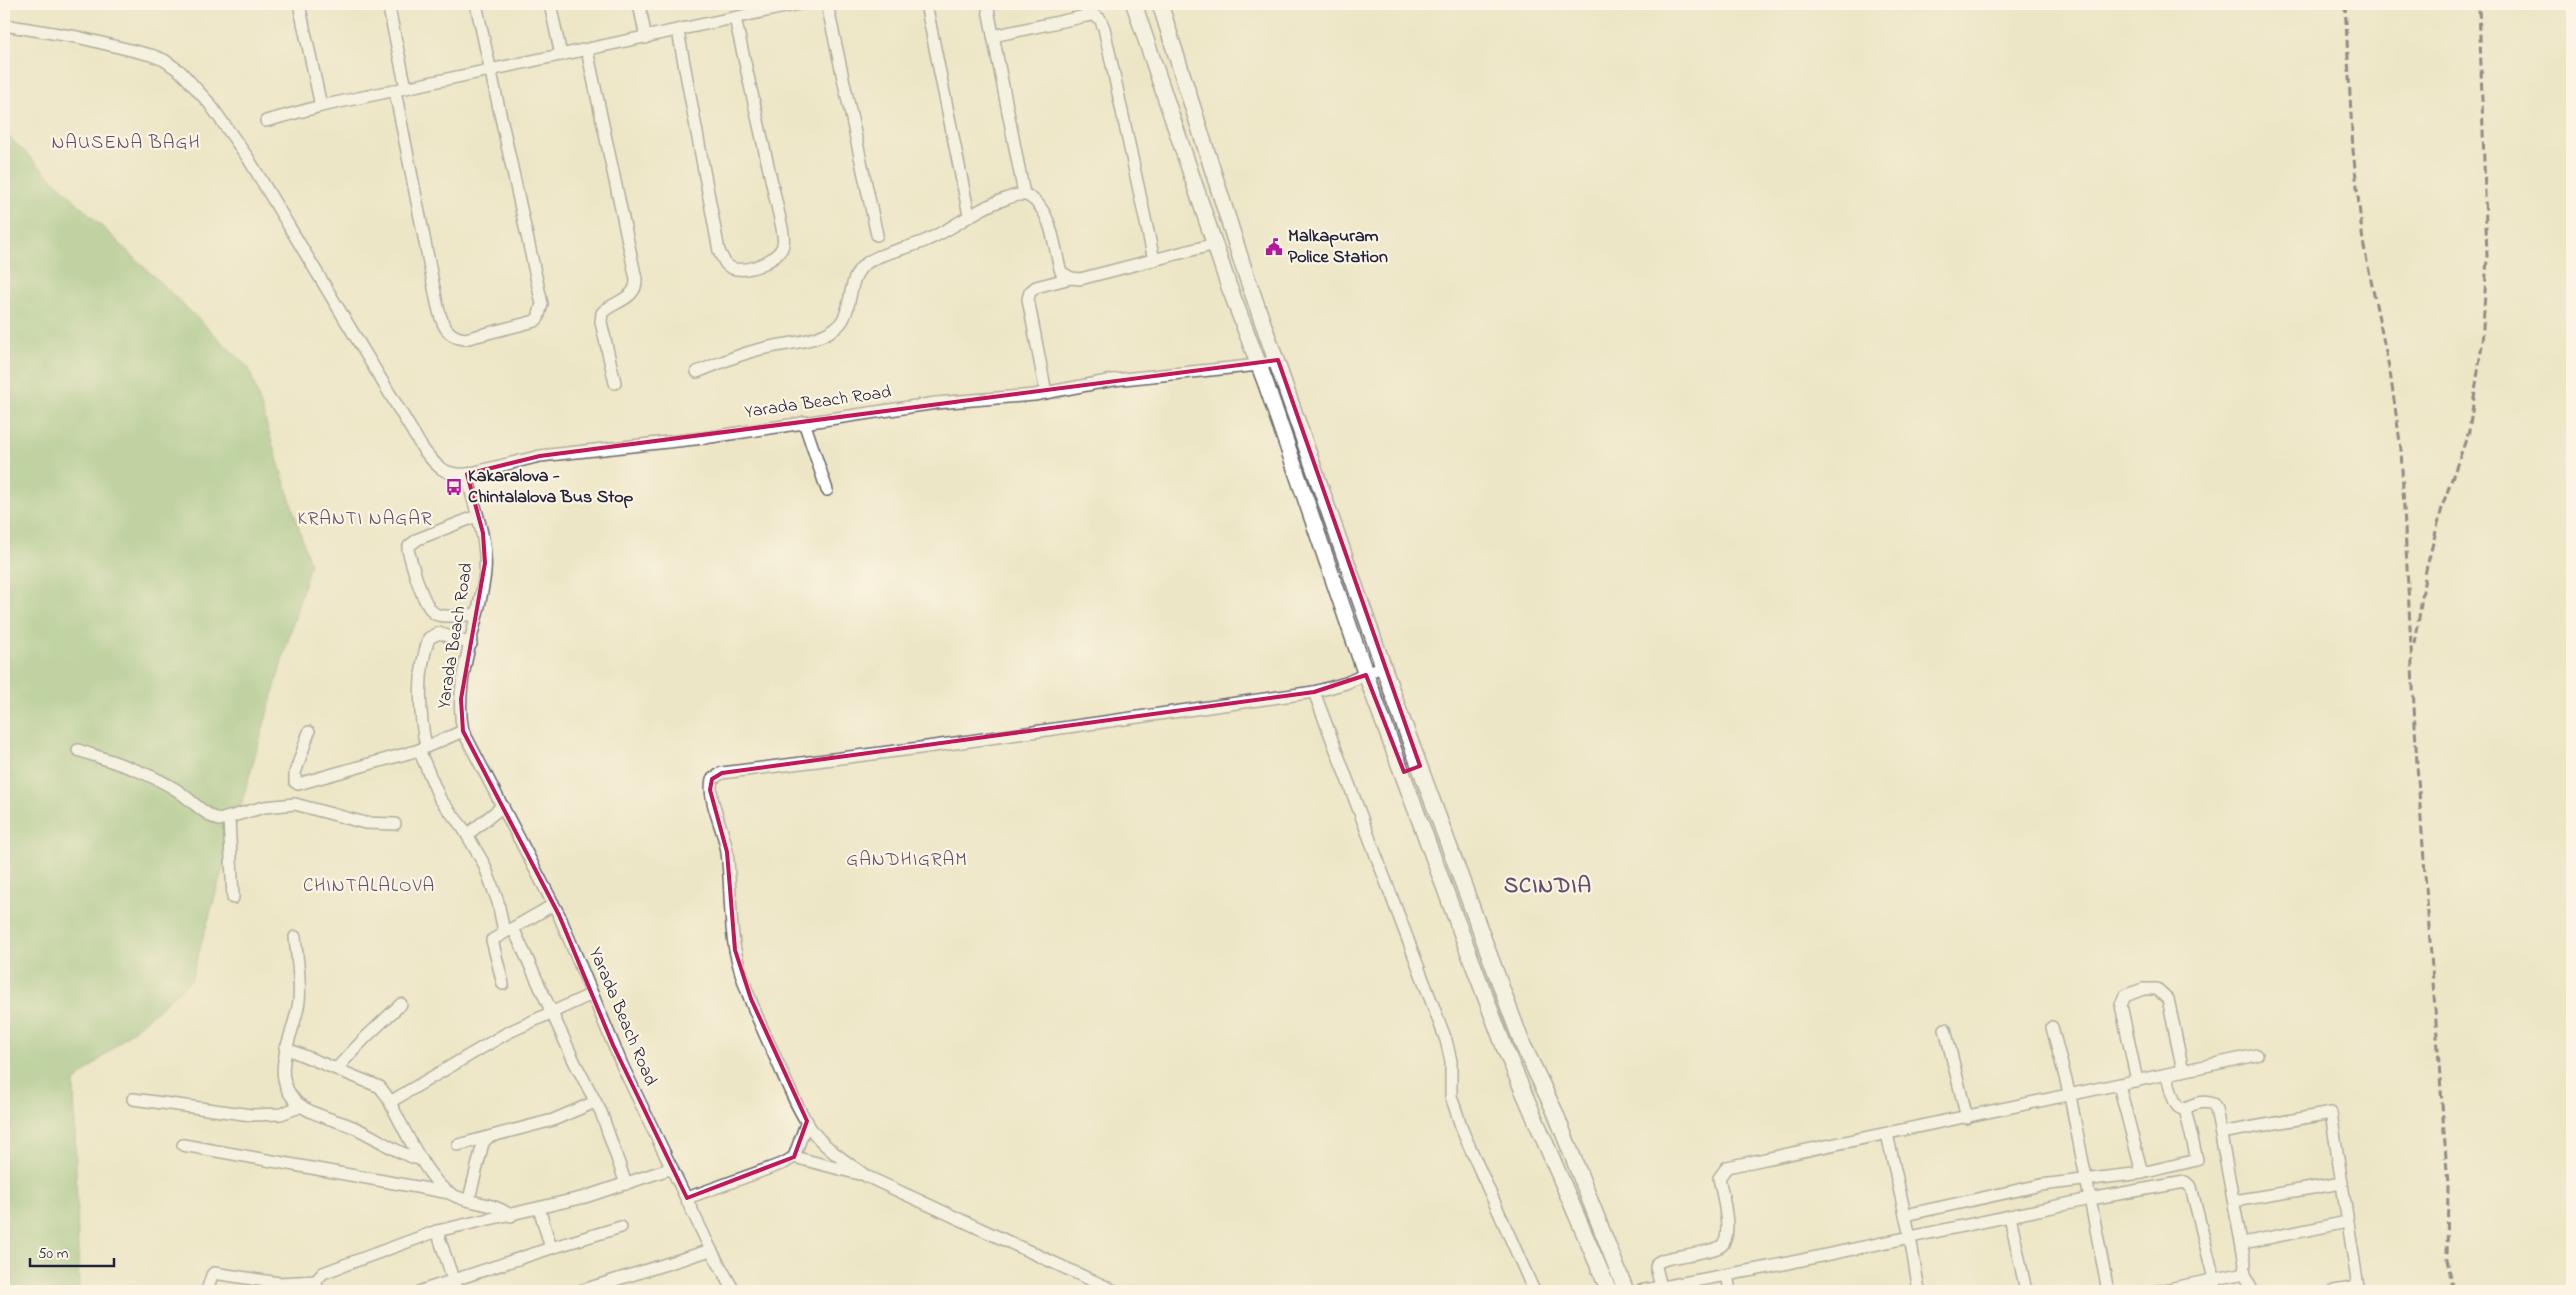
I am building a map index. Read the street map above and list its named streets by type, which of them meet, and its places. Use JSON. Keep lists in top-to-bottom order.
{
  "streets": {
    "street": ["Yarada Beach Road"]
  },
  "districts": [
    "NAUSENA BAGH",
    "KRANTI NAGAR",
    "GANDHIGRAM",
    "CHINTALALOVA",
    "SCINDIA"
  ],
  "places": {
    "public building": ["Malkapuram Police Station"],
    "bus stop": ["Kakaralova - Chintalalova Bus Stop"]
  },
  "scale_bar": "50 m"
}
